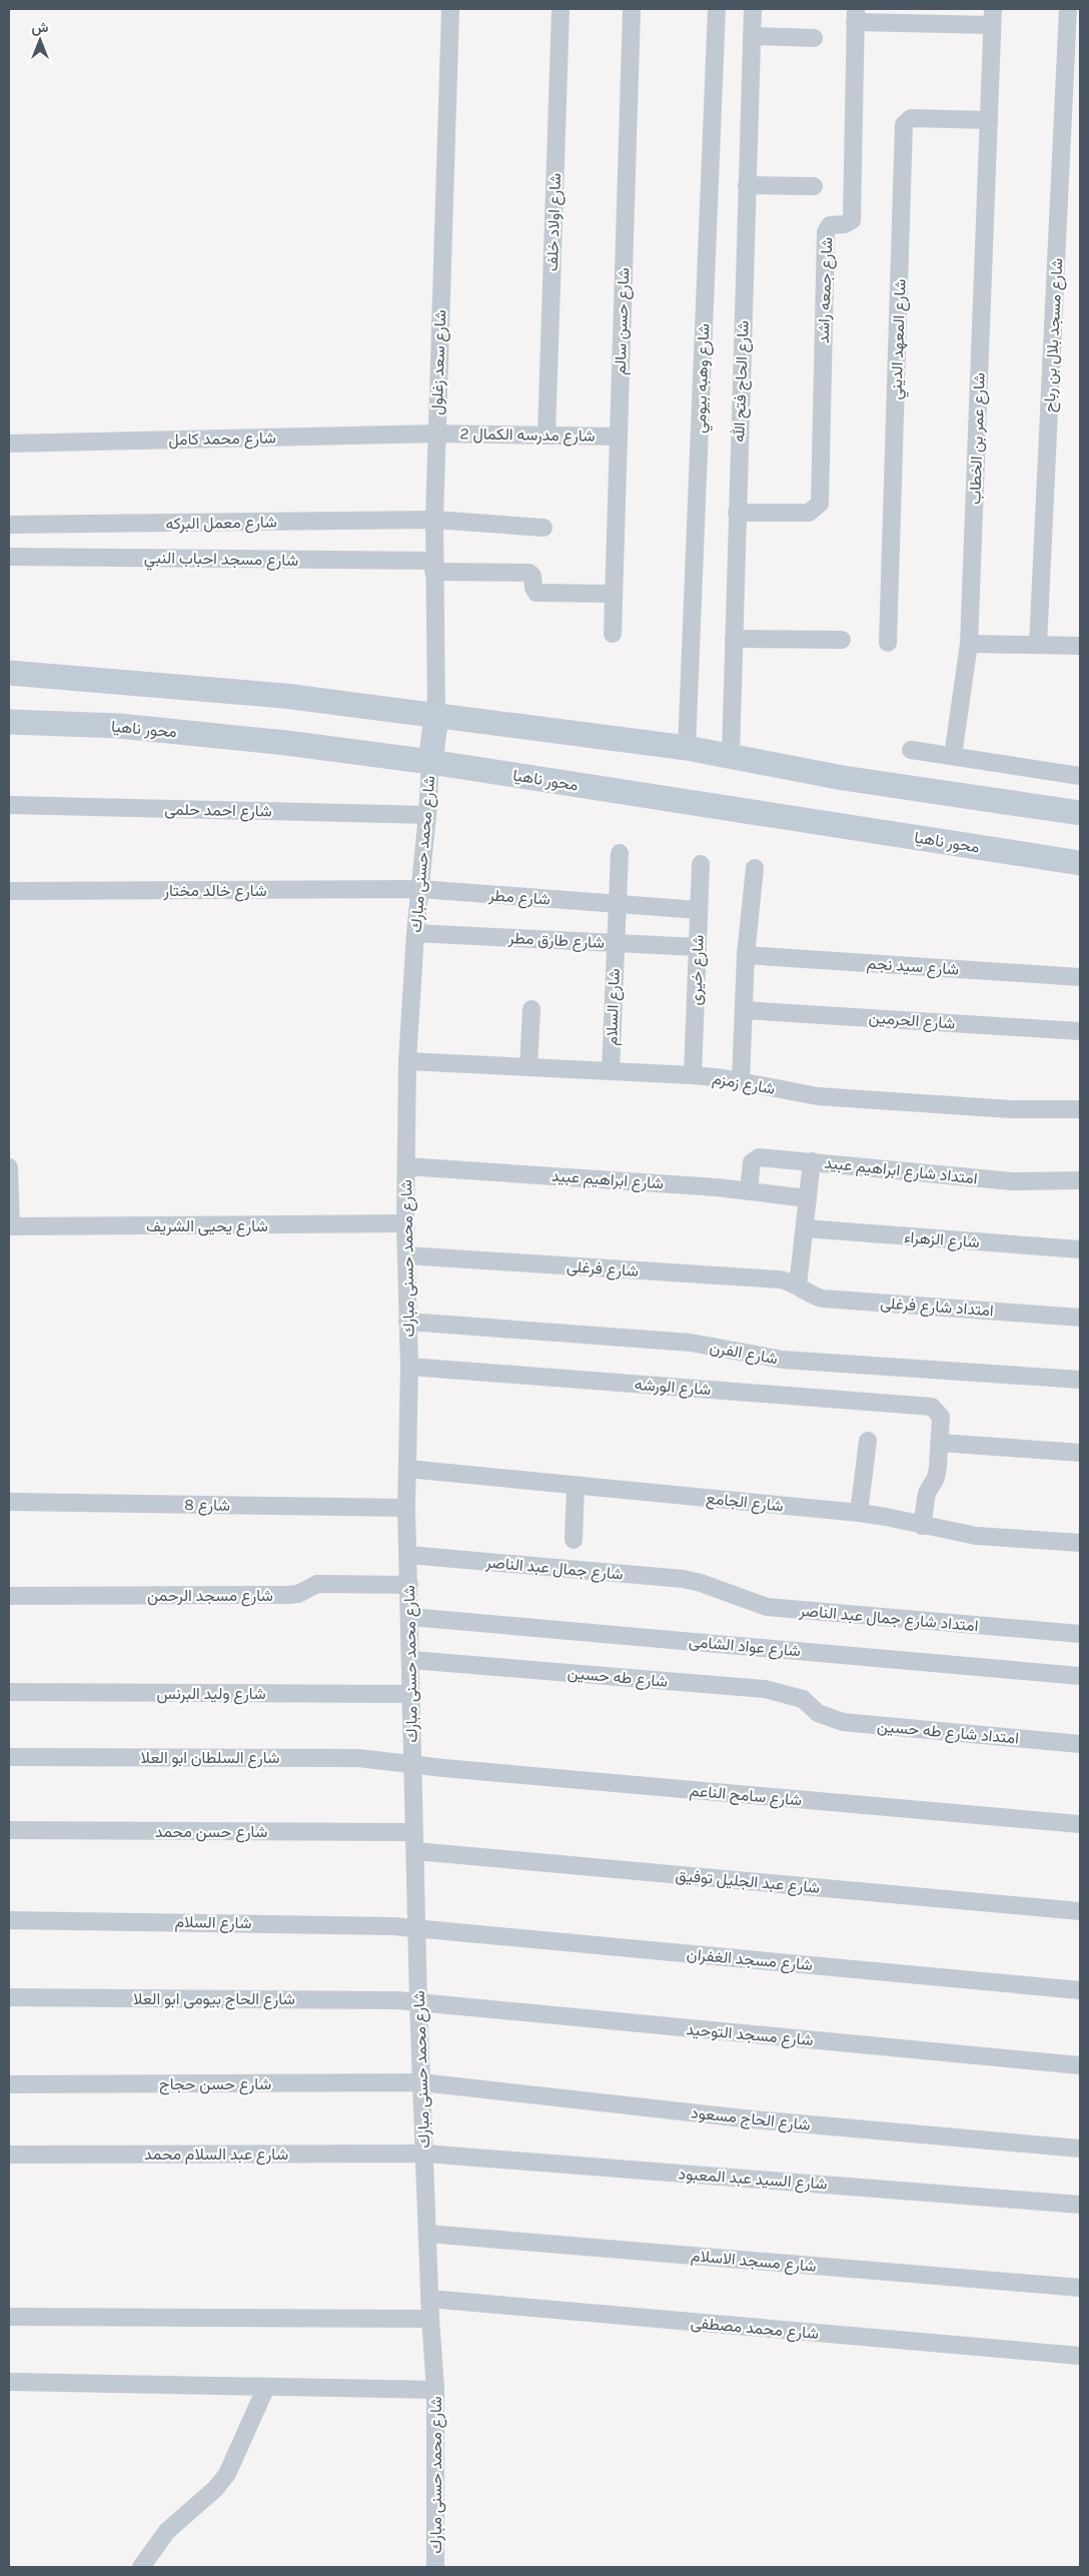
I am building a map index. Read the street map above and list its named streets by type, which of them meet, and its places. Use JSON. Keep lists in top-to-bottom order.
{
  "streets": {
    "main road": ["محور ناهيا"],
    "street": [
      "شارع اولاد خلف",
      "شارع جمعه راشد",
      "شارع حسن سالم",
      "شارع مسجد بلال بن رباح",
      "شارع المعهد الديني",
      "شارع سعد زغلول",
      "شارع وهبه بيومي",
      "شارع الحاج فتح الله",
      "شارع مدرسه الكمال 2",
      "شارع محمد كامل",
      "شارع عمر بن الخطاب",
      "شارع معمل البركه",
      "شارع مسجد احباب النبي",
      "شارع احمد حلمى",
      "شارع محمد حسنى مبارك",
      "شارع خالد مختار",
      "شارع مطر",
      "شارع طارق مطر",
      "شارع سيد نجم",
      "شارع خيرى",
      "شارع السلام",
      "شارع الحرمين",
      "شارع زمزم",
      "امتداد شارع ابراهيم عبيد",
      "شارع ابراهيم عبيد",
      "شارع يحيى الشريف",
      "شارع الزهراء",
      "شارع فرغلى",
      "امتداد شارع فرغلى",
      "شارع الفرن",
      "شارع الورشه",
      "شارع الجامع",
      "شارع 8",
      "شارع جمال عبد الناصر",
      "شارع مسجد الرحمن",
      "امتداد شارع جمال عبد الناصر",
      "شارع عواد الشامى",
      "شارع طه حسين",
      "شارع وليد البرنس",
      "امتداد شارع طه حسين",
      "شارع السلطان ابو العلا",
      "شارع سامح الناعم",
      "شارع حسن محمد",
      "شارع عبد الجليل توفيق",
      "شارع مسجد الغفران",
      "شارع الحاج بيومى ابو العلا",
      "شارع مسجد التوحيد",
      "شارع حسن حجاج",
      "شارع الحاج مسعود",
      "شارع عبد السلام محمد",
      "شارع السيد عبد المعبود",
      "شارع مسجد الاسلام",
      "شارع محمد مصطفى"
    ]
  },
  "crossings": [
    ["شارع اولاد خلف", "شارع مدرسه الكمال 2"],
    ["شارع جمعه راشد", "شارع الحاج فتح الله"],
    ["شارع حسن سالم", "شارع مدرسه الكمال 2"],
    ["شارع حسن سالم", "شارع مسجد احباب النبي"],
    ["شارع المعهد الديني", "شارع عمر بن الخطاب"],
    ["شارع سعد زغلول", "شارع مدرسه الكمال 2"],
    ["شارع سعد زغلول", "شارع محمد كامل"],
    ["شارع سعد زغلول", "شارع معمل البركه"],
    ["شارع سعد زغلول", "شارع مسجد احباب النبي"],
    ["شارع مدرسه الكمال 2", "شارع محمد كامل"],
    ["محور ناهيا", "شارع محمد حسنى مبارك"],
    ["شارع احمد حلمى", "شارع محمد حسنى مبارك"],
    ["شارع محمد حسنى مبارك", "شارع خالد مختار"],
    ["شارع محمد حسنى مبارك", "شارع مطر"],
    ["شارع محمد حسنى مبارك", "شارع طارق مطر"],
    ["شارع محمد حسنى مبارك", "شارع السلام"],
    ["شارع محمد حسنى مبارك", "شارع زمزم"],
    ["شارع محمد حسنى مبارك", "شارع ابراهيم عبيد"],
    ["شارع محمد حسنى مبارك", "شارع يحيى الشريف"],
    ["شارع محمد حسنى مبارك", "شارع فرغلى"],
    ["شارع محمد حسنى مبارك", "شارع الفرن"],
    ["شارع محمد حسنى مبارك", "شارع الورشه"],
    ["شارع محمد حسنى مبارك", "شارع الجامع"],
    ["شارع محمد حسنى مبارك", "شارع 8"],
    ["شارع محمد حسنى مبارك", "شارع جمال عبد الناصر"],
    ["شارع محمد حسنى مبارك", "شارع مسجد الرحمن"],
    ["شارع محمد حسنى مبارك", "شارع عواد الشامى"],
    ["شارع محمد حسنى مبارك", "شارع طه حسين"],
    ["شارع محمد حسنى مبارك", "شارع وليد البرنس"],
    ["شارع محمد حسنى مبارك", "شارع السلطان ابو العلا"],
    ["شارع محمد حسنى مبارك", "شارع سامح الناعم"],
    ["شارع محمد حسنى مبارك", "شارع حسن محمد"],
    ["شارع محمد حسنى مبارك", "شارع عبد الجليل توفيق"],
    ["شارع محمد حسنى مبارك", "شارع مسجد الغفران"],
    ["شارع محمد حسنى مبارك", "شارع الحاج بيومى ابو العلا"],
    ["شارع محمد حسنى مبارك", "شارع مسجد التوحيد"],
    ["شارع محمد حسنى مبارك", "شارع حسن حجاج"],
    ["شارع محمد حسنى مبارك", "شارع الحاج مسعود"],
    ["شارع محمد حسنى مبارك", "شارع عبد السلام محمد"],
    ["شارع محمد حسنى مبارك", "شارع السيد عبد المعبود"],
    ["شارع محمد حسنى مبارك", "شارع مسجد الاسلام"],
    ["شارع محمد حسنى مبارك", "شارع محمد مصطفى"],
    ["شارع خالد مختار", "شارع مطر"],
    ["شارع مطر", "شارع خيرى"],
    ["شارع مطر", "شارع السلام"],
    ["شارع طارق مطر", "شارع خيرى"],
    ["شارع طارق مطر", "شارع السلام"],
    ["شارع خيرى", "شارع زمزم"],
    ["شارع السلام", "شارع زمزم"],
    ["شارع السلام", "شارع مسجد الغفران"],
    ["امتداد شارع ابراهيم عبيد", "شارع ابراهيم عبيد"],
    ["شارع فرغلى", "امتداد شارع فرغلى"],
    ["شارع جمال عبد الناصر", "امتداد شارع جمال عبد الناصر"],
    ["شارع طه حسين", "امتداد شارع طه حسين"],
    ["شارع السلطان ابو العلا", "شارع سامح الناعم"],
    ["شارع الحاج بيومى ابو العلا", "شارع مسجد التوحيد"],
    ["شارع حسن حجاج", "شارع الحاج مسعود"],
    ["شارع عبد السلام محمد", "شارع السيد عبد المعبود"]
  ],
  "north": "top"
}
